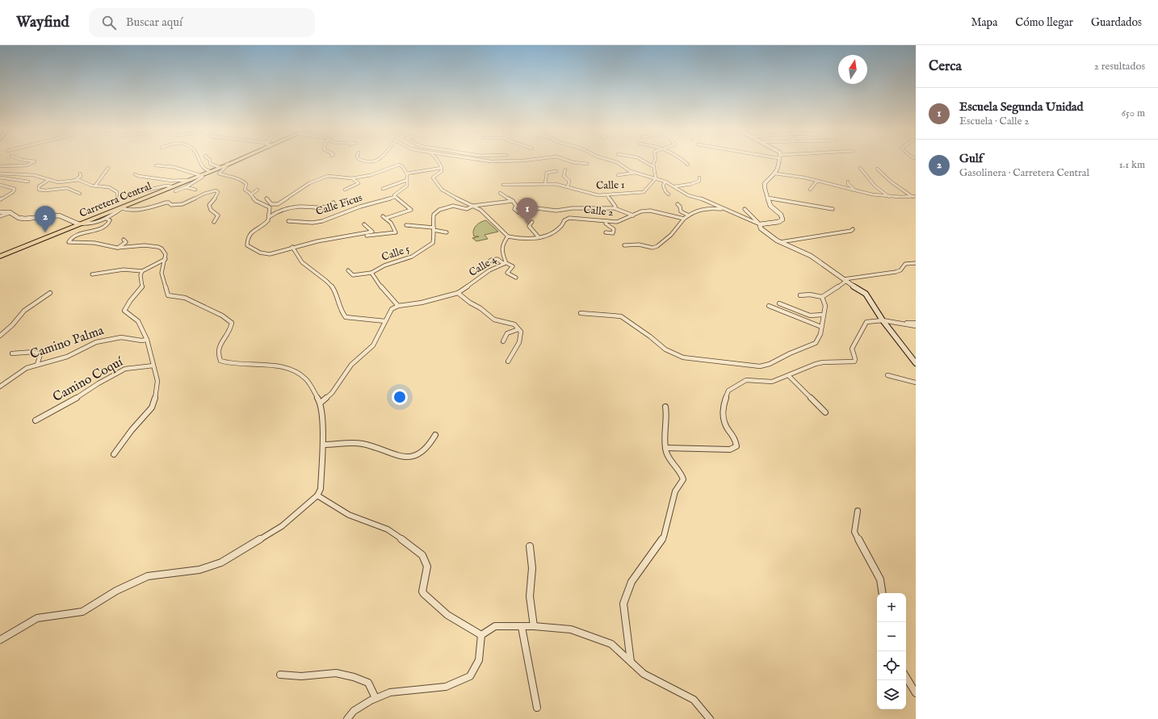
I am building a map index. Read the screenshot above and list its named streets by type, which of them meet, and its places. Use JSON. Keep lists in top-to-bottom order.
{
  "streets": {
    "highway": ["Carretera Central"],
    "street": [
      "Calle 1",
      "Calle Ficus",
      "Calle 2",
      "Calle 5",
      "Calle 4",
      "Camino Palma",
      "Camino Coquí"
    ]
  },
  "crossings": [
    ["Calle 2", "Calle 4"],
    ["Calle 5", "Calle 4"]
  ],
  "north": "top",
  "page": {
    "header": "Wayfind",
    "search": "Buscar aquí",
    "nav": ["Mapa", "Cómo llegar", "Guardados"],
    "heading": ["Cerca", "2 resultados"],
    "list": [
      {
        "mark": "1",
        "name": "Escuela Segunda Unidad",
        "note": "Escuela · Calle 2",
        "value": "650 m"
      },
      {
        "mark": "2",
        "name": "Gulf",
        "note": "Gasolinera · Carretera Central",
        "value": "1.1 km"
      }
    ],
    "pins": ["1", "2"],
    "map_buttons": ["+", "−"]
  }
}
